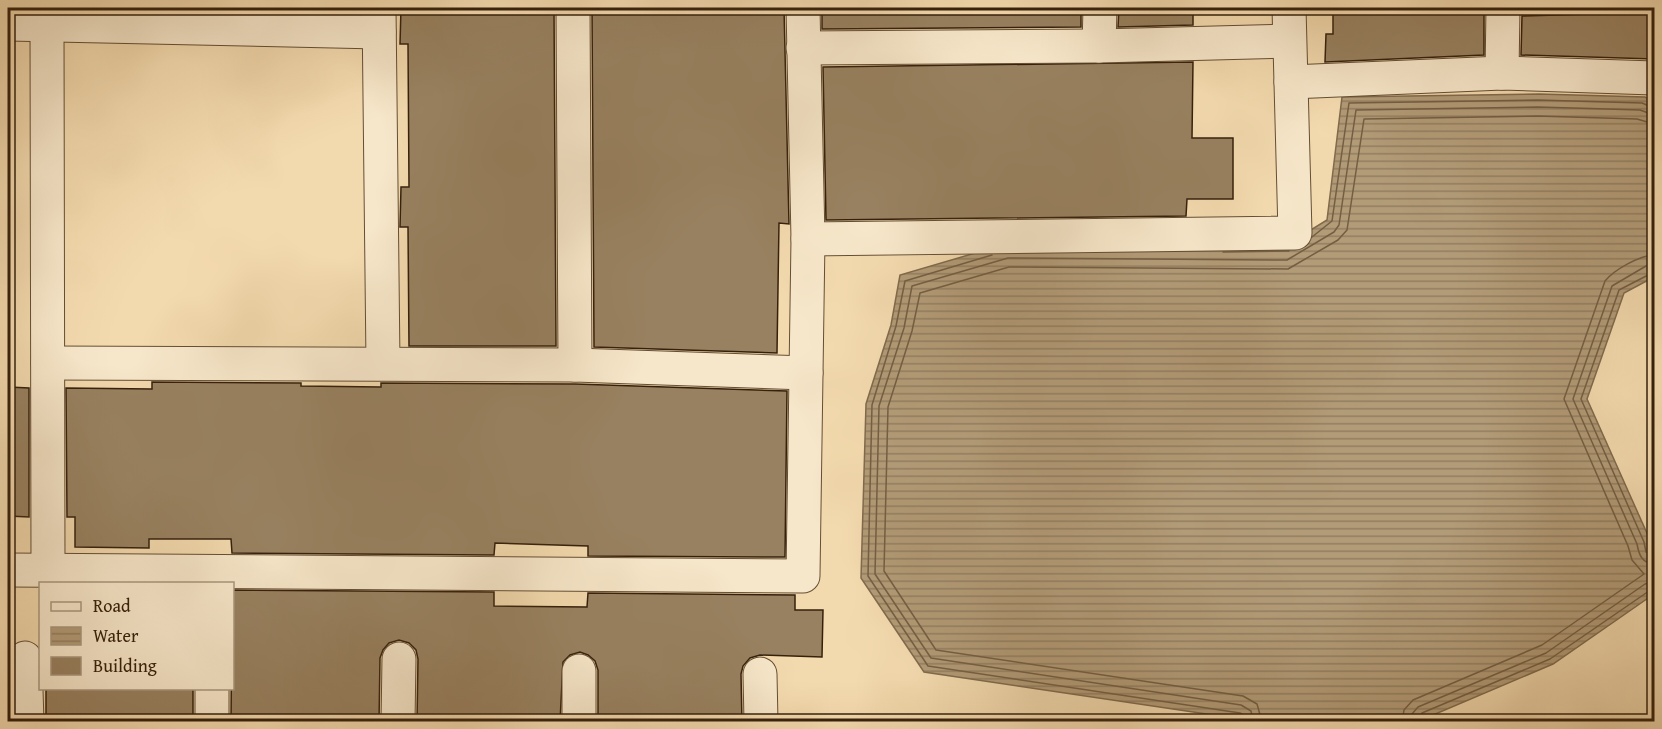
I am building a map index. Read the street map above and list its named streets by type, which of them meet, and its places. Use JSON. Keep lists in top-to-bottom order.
{
  "legend": ["Road", "Water", "Building"]
}
